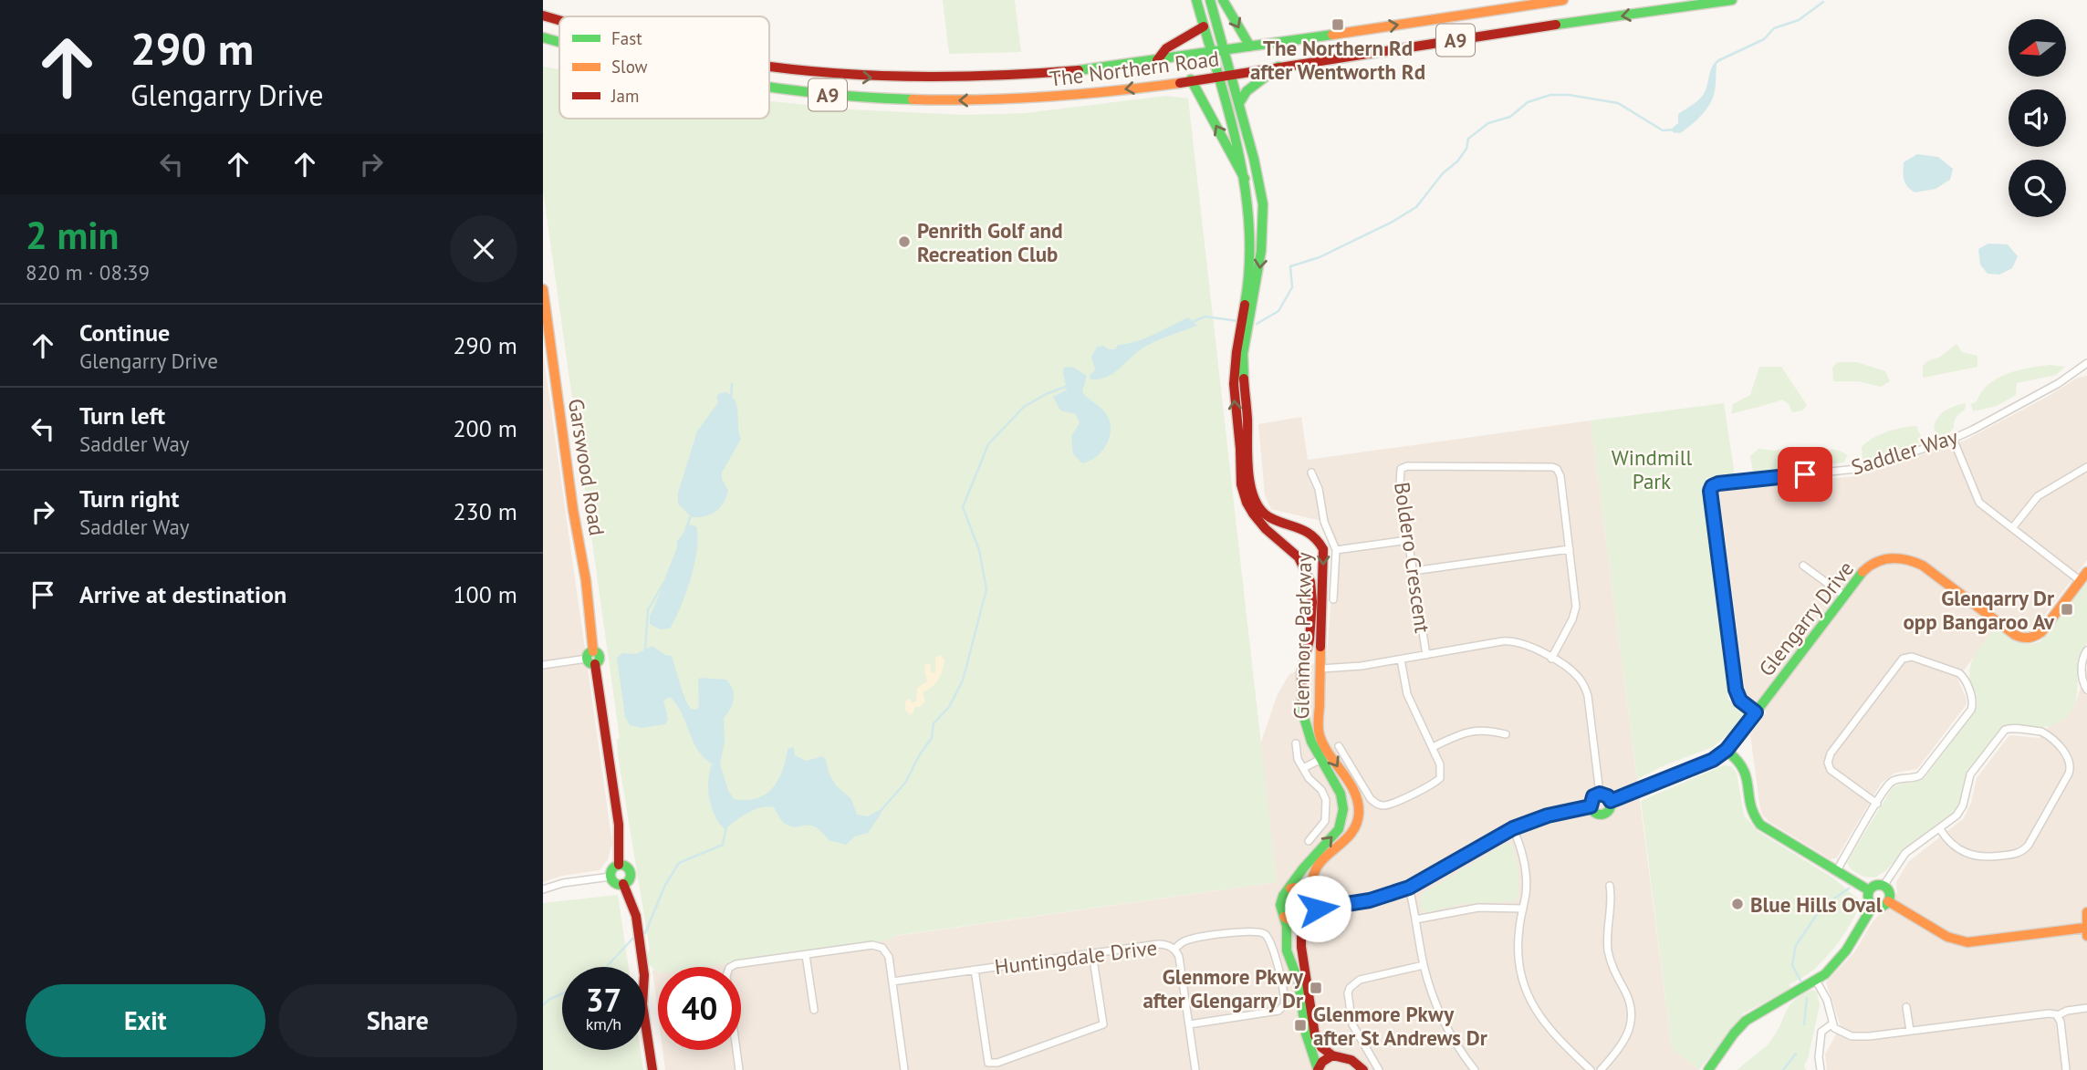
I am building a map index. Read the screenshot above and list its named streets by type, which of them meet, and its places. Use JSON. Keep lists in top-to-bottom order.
{
  "streets": {
    "main road": [
      "A9",
      "The Northern Road",
      "Garswood Road",
      "Glengarry Drive",
      "Glenmore Parkway"
    ],
    "street": ["Saddler Way", "Boldero Crescent", "Huntingdale Drive"]
  },
  "crossings": [
    ["The Northern Road", "Glenmore Parkway"],
    ["Saddler Way", "Glengarry Drive"]
  ],
  "parks": ["Windmill Park"],
  "places": {
    "transit": [
      "The Northern Rd after Wentworth Rd",
      "Glenqarry Dr opp Bangaroo Av",
      "Glenmore Pkwy after Glengarry Dr",
      "Glenmore Pkwy after St Andrews Dr"
    ],
    "other": ["Penrith Golf and Recreation Club", "Blue Hills Oval"]
  },
  "legend": ["Fast", "Slow", "Jam"],
  "north": "left",
  "page": {
    "turn": ["290 m", "Glengarry Drive"],
    "heading": ["2 min", "820 m · 08:39"],
    "list": [
      {
        "name": "Continue",
        "note": "Glengarry Drive",
        "value": "290 m"
      },
      {
        "name": "Turn left",
        "note": "Saddler Way",
        "value": "200 m"
      },
      {
        "name": "Turn right",
        "note": "Saddler Way",
        "value": "230 m"
      },
      {
        "name": "Arrive at destination",
        "value": "100 m"
      }
    ],
    "speed": "37 km/h",
    "limit": "40",
    "buttons": ["Exit", "Share"]
  }
}
